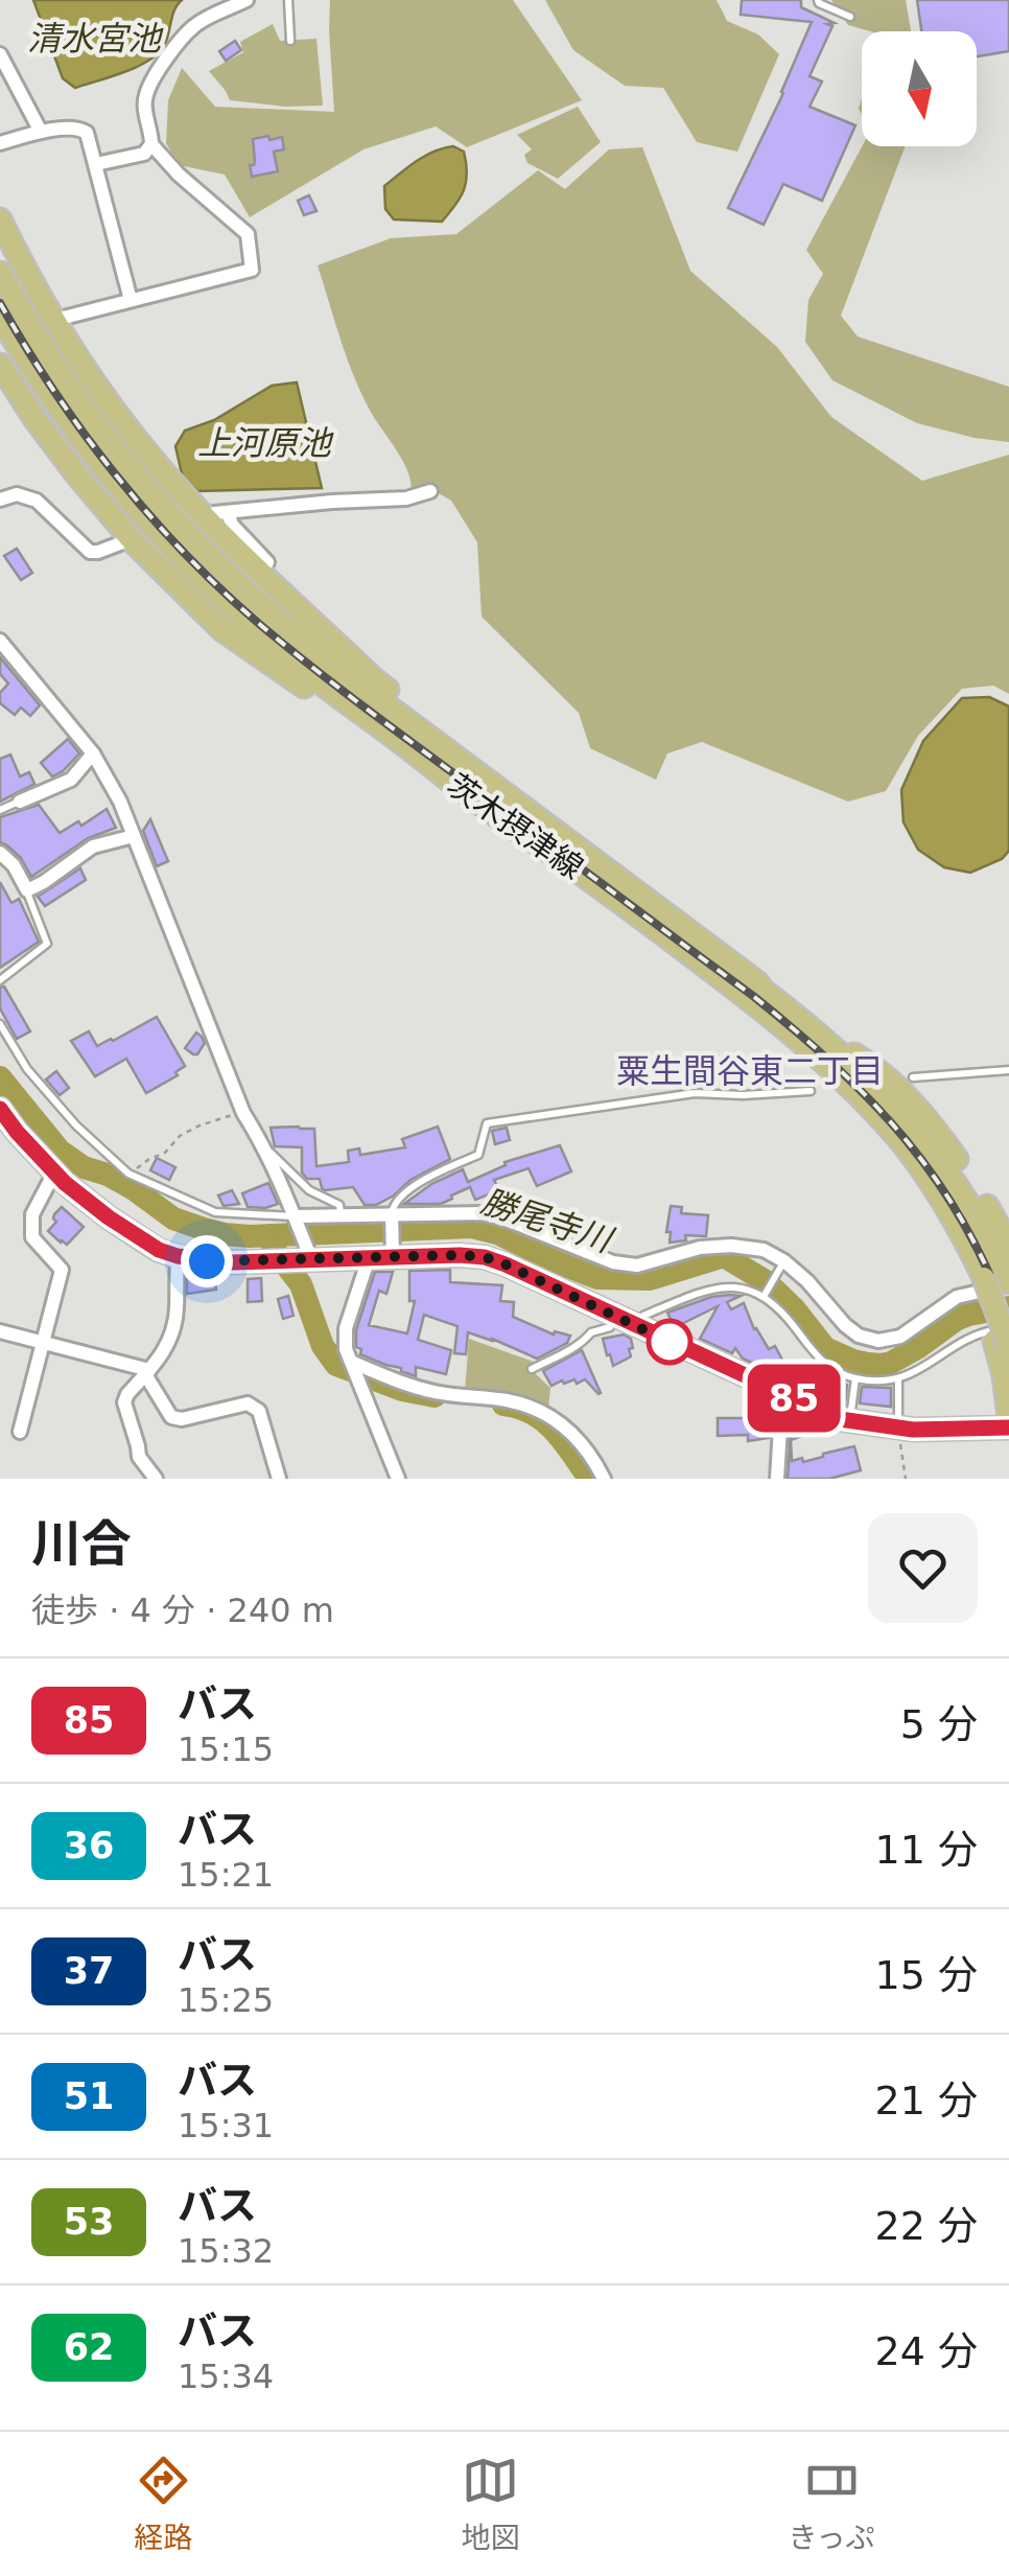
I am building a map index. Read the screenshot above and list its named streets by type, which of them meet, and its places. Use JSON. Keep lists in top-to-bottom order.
{
  "streets": {
    "main road": ["茨木摂津線"]
  },
  "districts": ["粟生間谷東二丁目"],
  "water": ["清水宮池", "上河原池", "勝尾寺川"],
  "lines": ["bus line 85"],
  "north": "bottom",
  "page": {
    "on_map": "85",
    "heading": ["川合", "徒歩 · 4 分 · 240 m"],
    "list": [
      {
        "mark": "85",
        "name": "バス",
        "note": "15:15",
        "value": "5 分"
      },
      {
        "mark": "36",
        "name": "バス",
        "note": "15:21",
        "value": "11 分"
      },
      {
        "mark": "37",
        "name": "バス",
        "note": "15:25",
        "value": "15 分"
      },
      {
        "mark": "51",
        "name": "バス",
        "note": "15:31",
        "value": "21 分"
      },
      {
        "mark": "53",
        "name": "バス",
        "note": "15:32",
        "value": "22 分"
      },
      {
        "mark": "62",
        "name": "バス",
        "note": "15:34",
        "value": "24 分"
      }
    ],
    "tabs": ["経路", "地図", "きっぷ"]
  }
}
